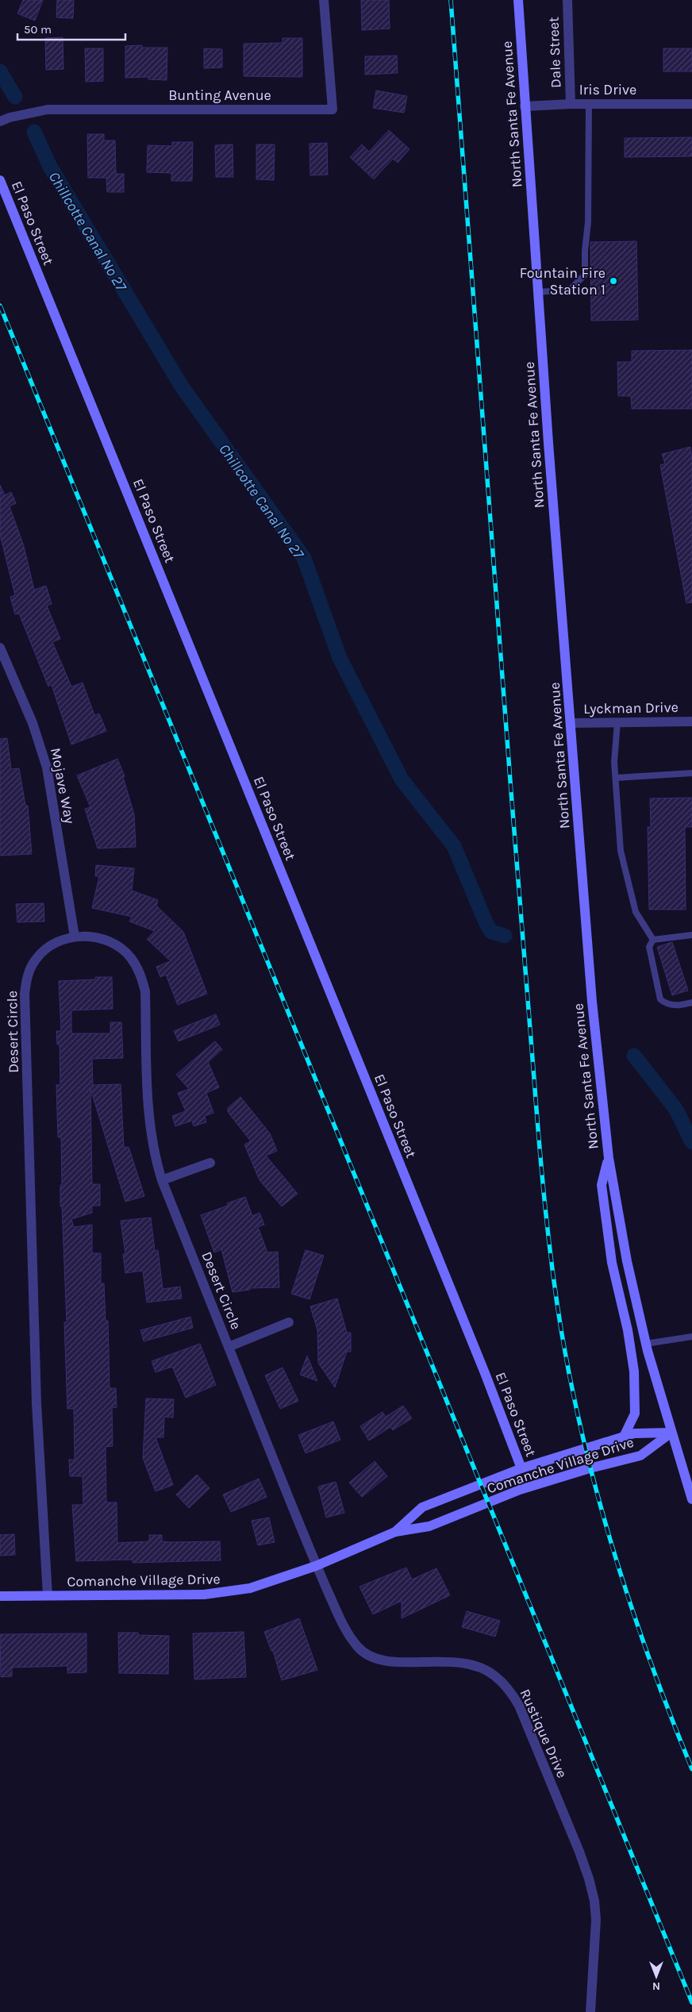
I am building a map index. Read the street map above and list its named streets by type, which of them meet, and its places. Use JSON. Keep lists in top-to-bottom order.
{
  "streets": {
    "main road": ["North Santa Fe Avenue", "El Paso Street", "Comanche Village Drive"],
    "street": [
      "Dale Street",
      "Iris Drive",
      "Bunting Avenue",
      "Lyckman Drive",
      "Mojave Way",
      "Desert Circle",
      "Rustique Drive"
    ]
  },
  "crossings": [
    ["Dale Street", "Iris Drive"],
    ["Iris Drive", "North Santa Fe Avenue"],
    ["North Santa Fe Avenue", "Lyckman Drive"],
    ["North Santa Fe Avenue", "Comanche Village Drive"],
    ["El Paso Street", "Comanche Village Drive"],
    ["Mojave Way", "Desert Circle"],
    ["Desert Circle", "Comanche Village Drive"],
    ["Desert Circle", "Rustique Drive"],
    ["Comanche Village Drive", "Rustique Drive"]
  ],
  "water": ["Chillcotte Canal No 27"],
  "places": ["Fountain Fire Station 1"],
  "scale_bar": "50 m",
  "north": "bottom"
}
